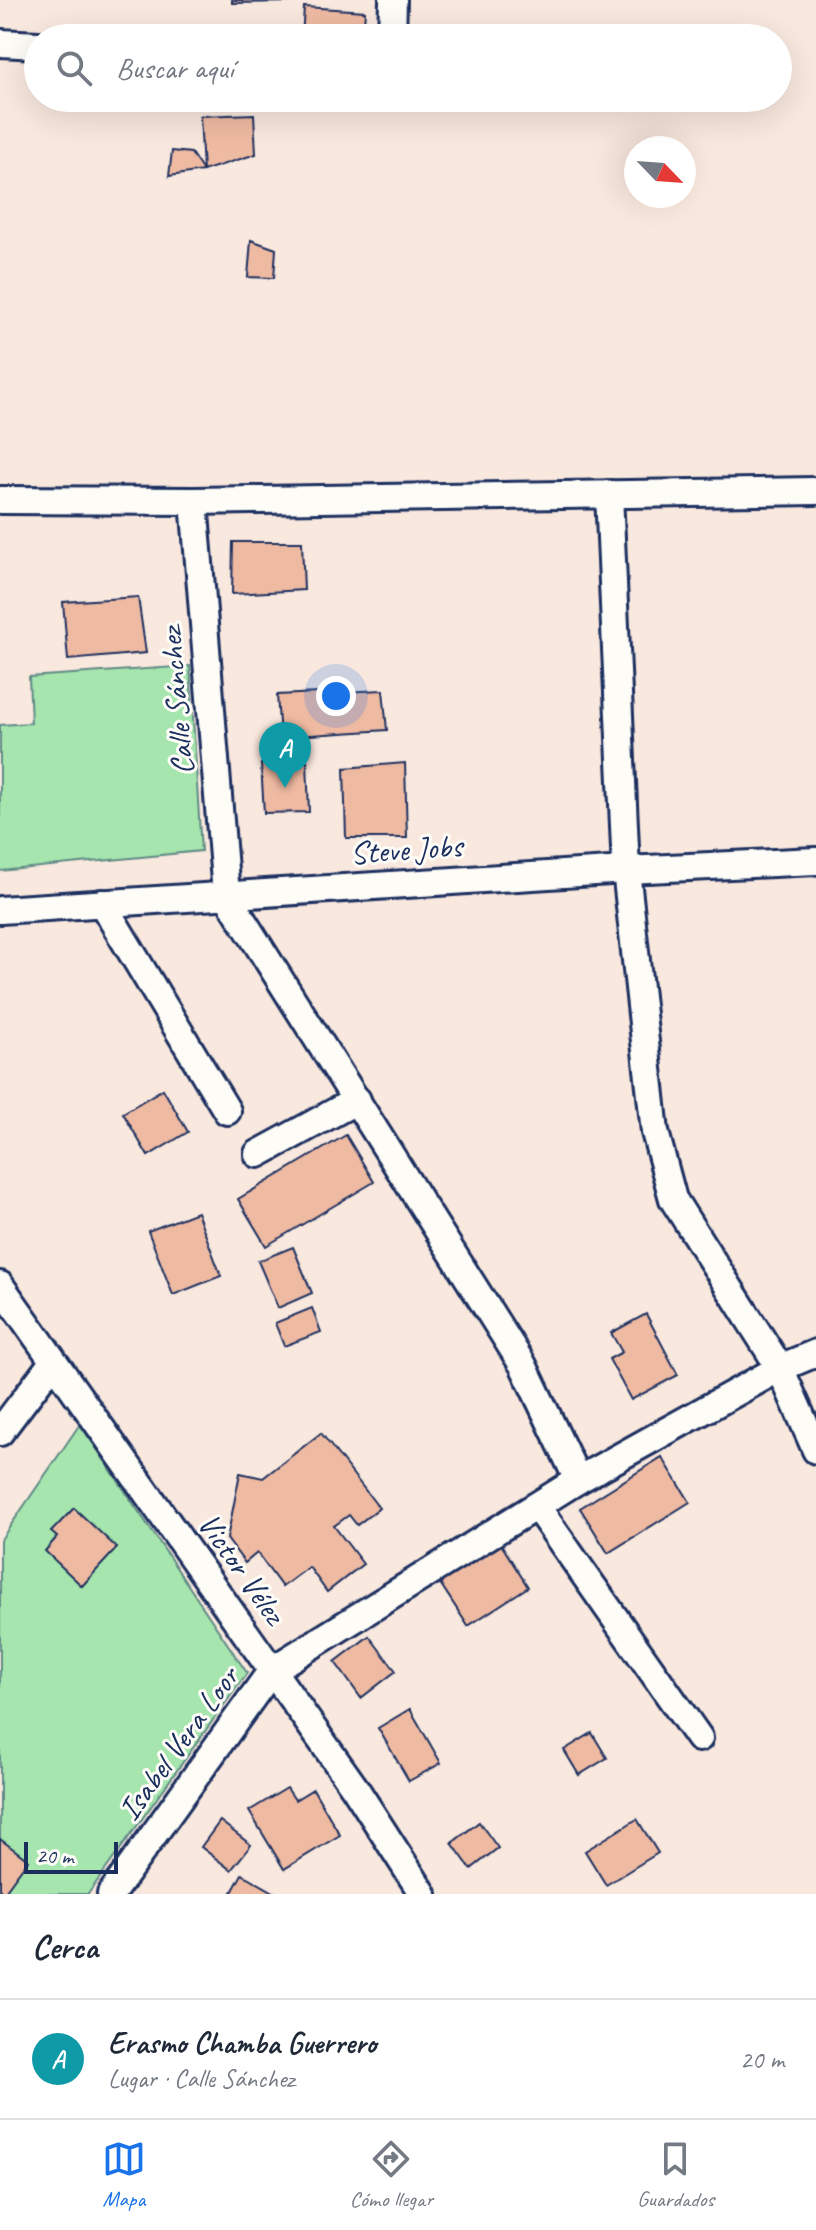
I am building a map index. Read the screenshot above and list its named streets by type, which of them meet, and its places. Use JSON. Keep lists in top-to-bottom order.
{
  "streets": {
    "street": [
      "Calle Sánchez",
      "Steve Jobs",
      "Victor Vélez",
      "Isabel Vera Loor"
    ]
  },
  "crossings": [
    ["Calle Sánchez", "Steve Jobs"],
    ["Victor Vélez", "Isabel Vera Loor"]
  ],
  "scale_bar": "20 m",
  "north": "bottom right",
  "page": {
    "search": "Buscar aquí",
    "pins": "A",
    "scale": "20 m",
    "heading": "Cerca",
    "list": [
      {
        "mark": "A",
        "name": "Erasmo Chamba Guerrero",
        "note": "Lugar · Calle Sánchez",
        "value": "20 m"
      }
    ],
    "nav": ["Mapa", "Cómo llegar", "Guardados"]
  }
}
